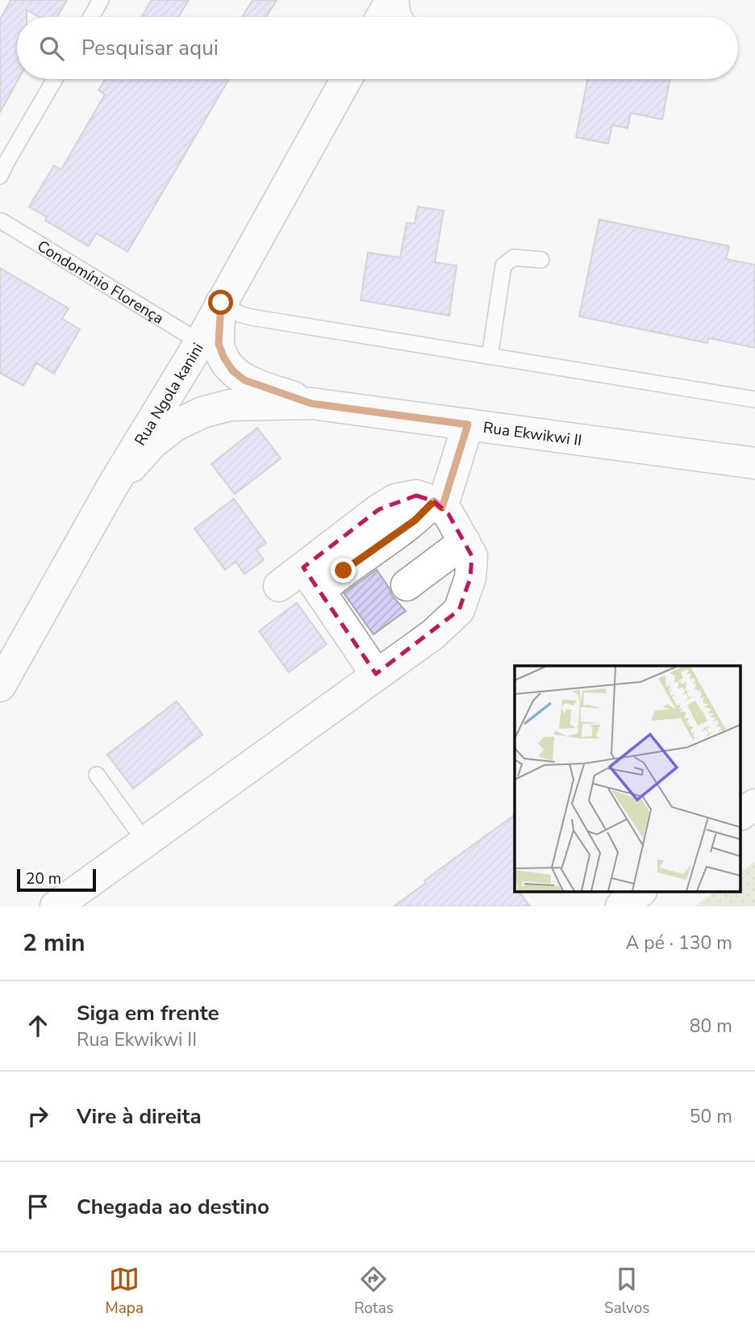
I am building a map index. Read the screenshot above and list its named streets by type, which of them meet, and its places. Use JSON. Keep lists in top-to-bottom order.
{
  "streets": {
    "street": ["Rua Ngola kanini", "Rua Ekwikwi II"],
    "lane": ["Condomínio Florença"]
  },
  "crossings": [
    ["Condomínio Florença", "Rua Ngola kanini"],
    ["Rua Ngola kanini", "Rua Ekwikwi II"]
  ],
  "scale_bar": "20 m",
  "page": {
    "search": "Pesquisar aqui",
    "scale": "20 m",
    "heading": ["2 min", "A pé · 130 m"],
    "list": [
      ["Siga em frente", "Rua Ekwikwi II", "80 m"],
      ["Vire à direita", "50 m"],
      "Chegada ao destino"
    ],
    "nav": ["Mapa", "Rotas", "Salvos"]
  }
}
